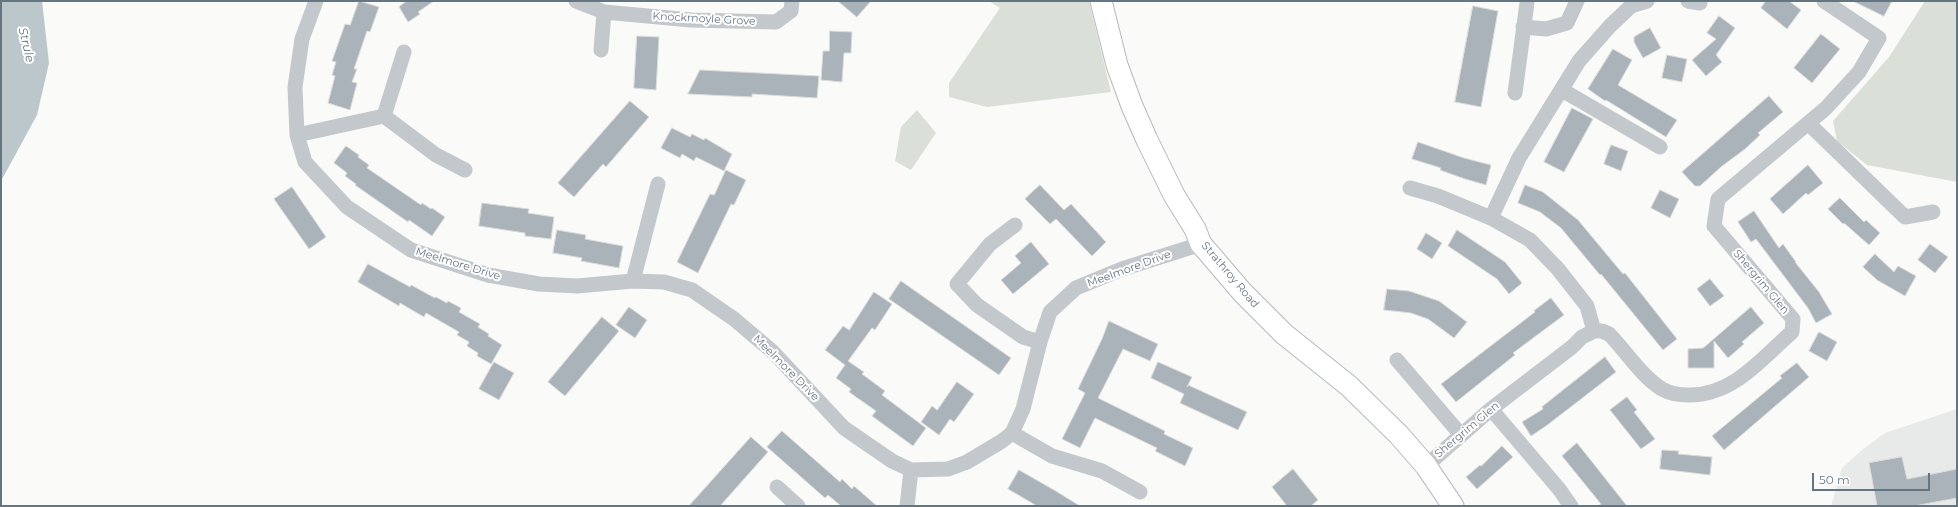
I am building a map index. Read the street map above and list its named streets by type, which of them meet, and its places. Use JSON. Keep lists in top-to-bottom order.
{
  "streets": {
    "street": [
      "Knockmoyle Grove",
      "Meelmore Drive",
      "Strathroy Road",
      "Shergrim Glen"
    ]
  },
  "crossings": [
    ["Meelmore Drive", "Strathroy Road"],
    ["Strathroy Road", "Shergrim Glen"]
  ],
  "water": ["Strule"],
  "scale_bar": "50 m"
}
